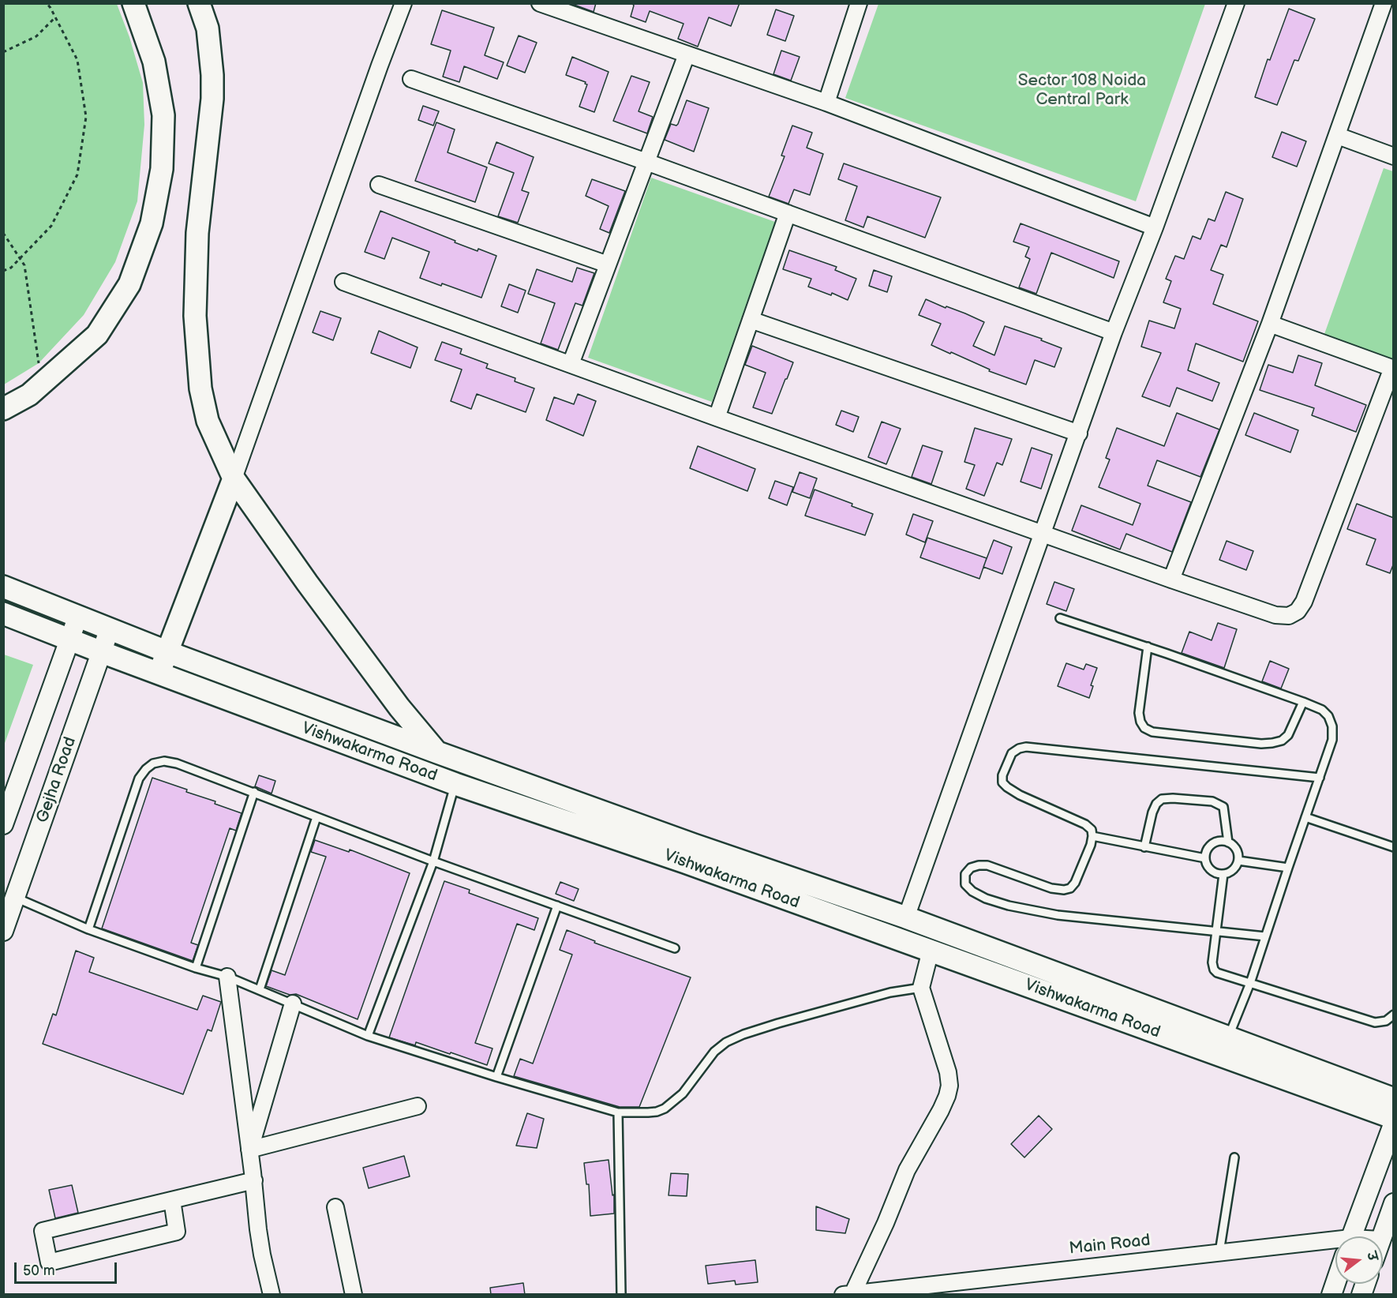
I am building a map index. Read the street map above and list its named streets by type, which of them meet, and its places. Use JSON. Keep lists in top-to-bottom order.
{
  "streets": {
    "main road": ["Vishwakarma Road"],
    "street": ["Gejha Road", "Main Road"]
  },
  "crossings": [
    ["Vishwakarma Road", "Gejha Road"]
  ],
  "parks": ["Sector 108 Noida Central Park"],
  "scale_bar": "50 m",
  "north": "right"
}
